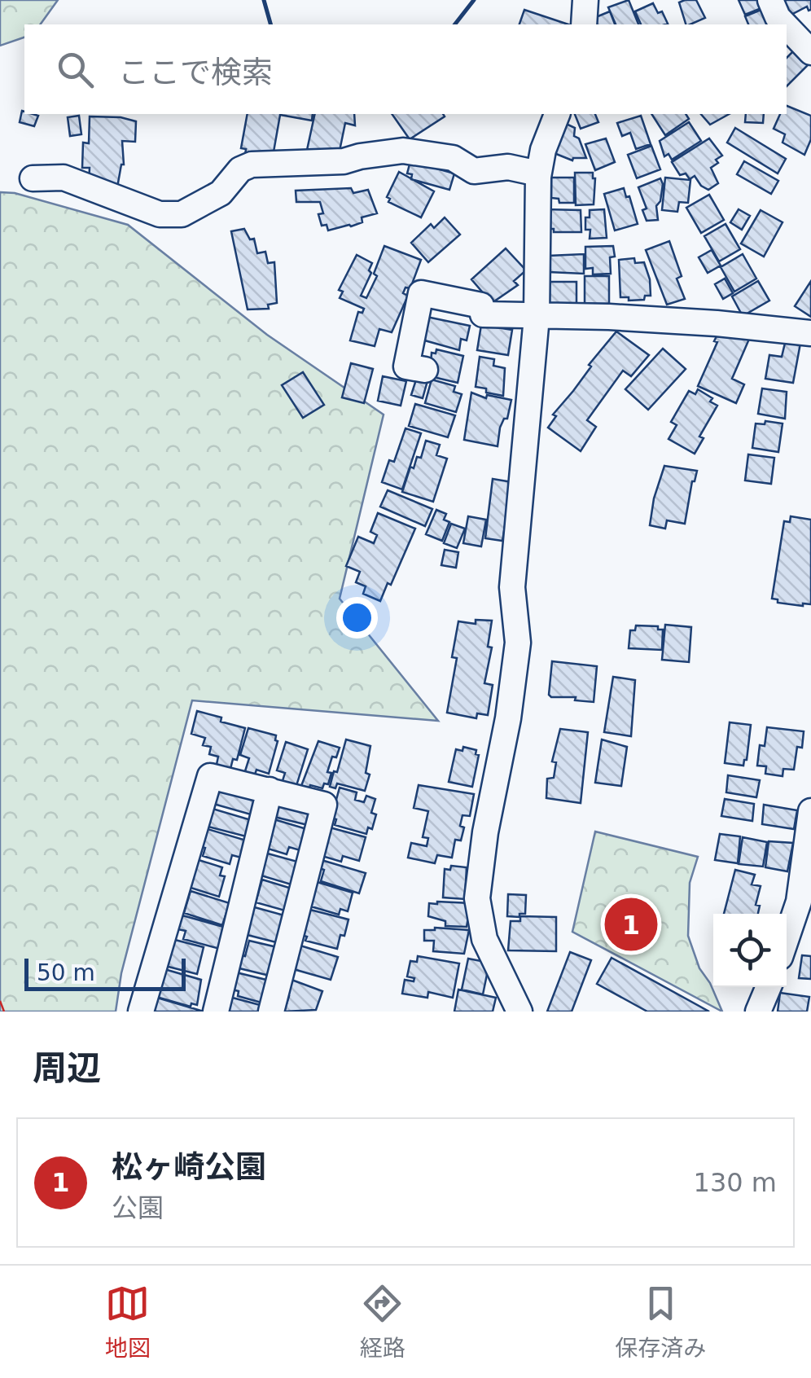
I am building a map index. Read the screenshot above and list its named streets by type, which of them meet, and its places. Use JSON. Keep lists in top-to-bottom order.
{
  "scale_bar": "50 m",
  "page": {
    "search": "ここで検索",
    "pins": "1",
    "scale": "50 m",
    "heading": "周辺",
    "list": [
      {
        "mark": "1",
        "name": "松ヶ崎公園",
        "note": "公園",
        "value": "130 m"
      }
    ],
    "nav": ["地図", "経路", "保存済み"]
  }
}
